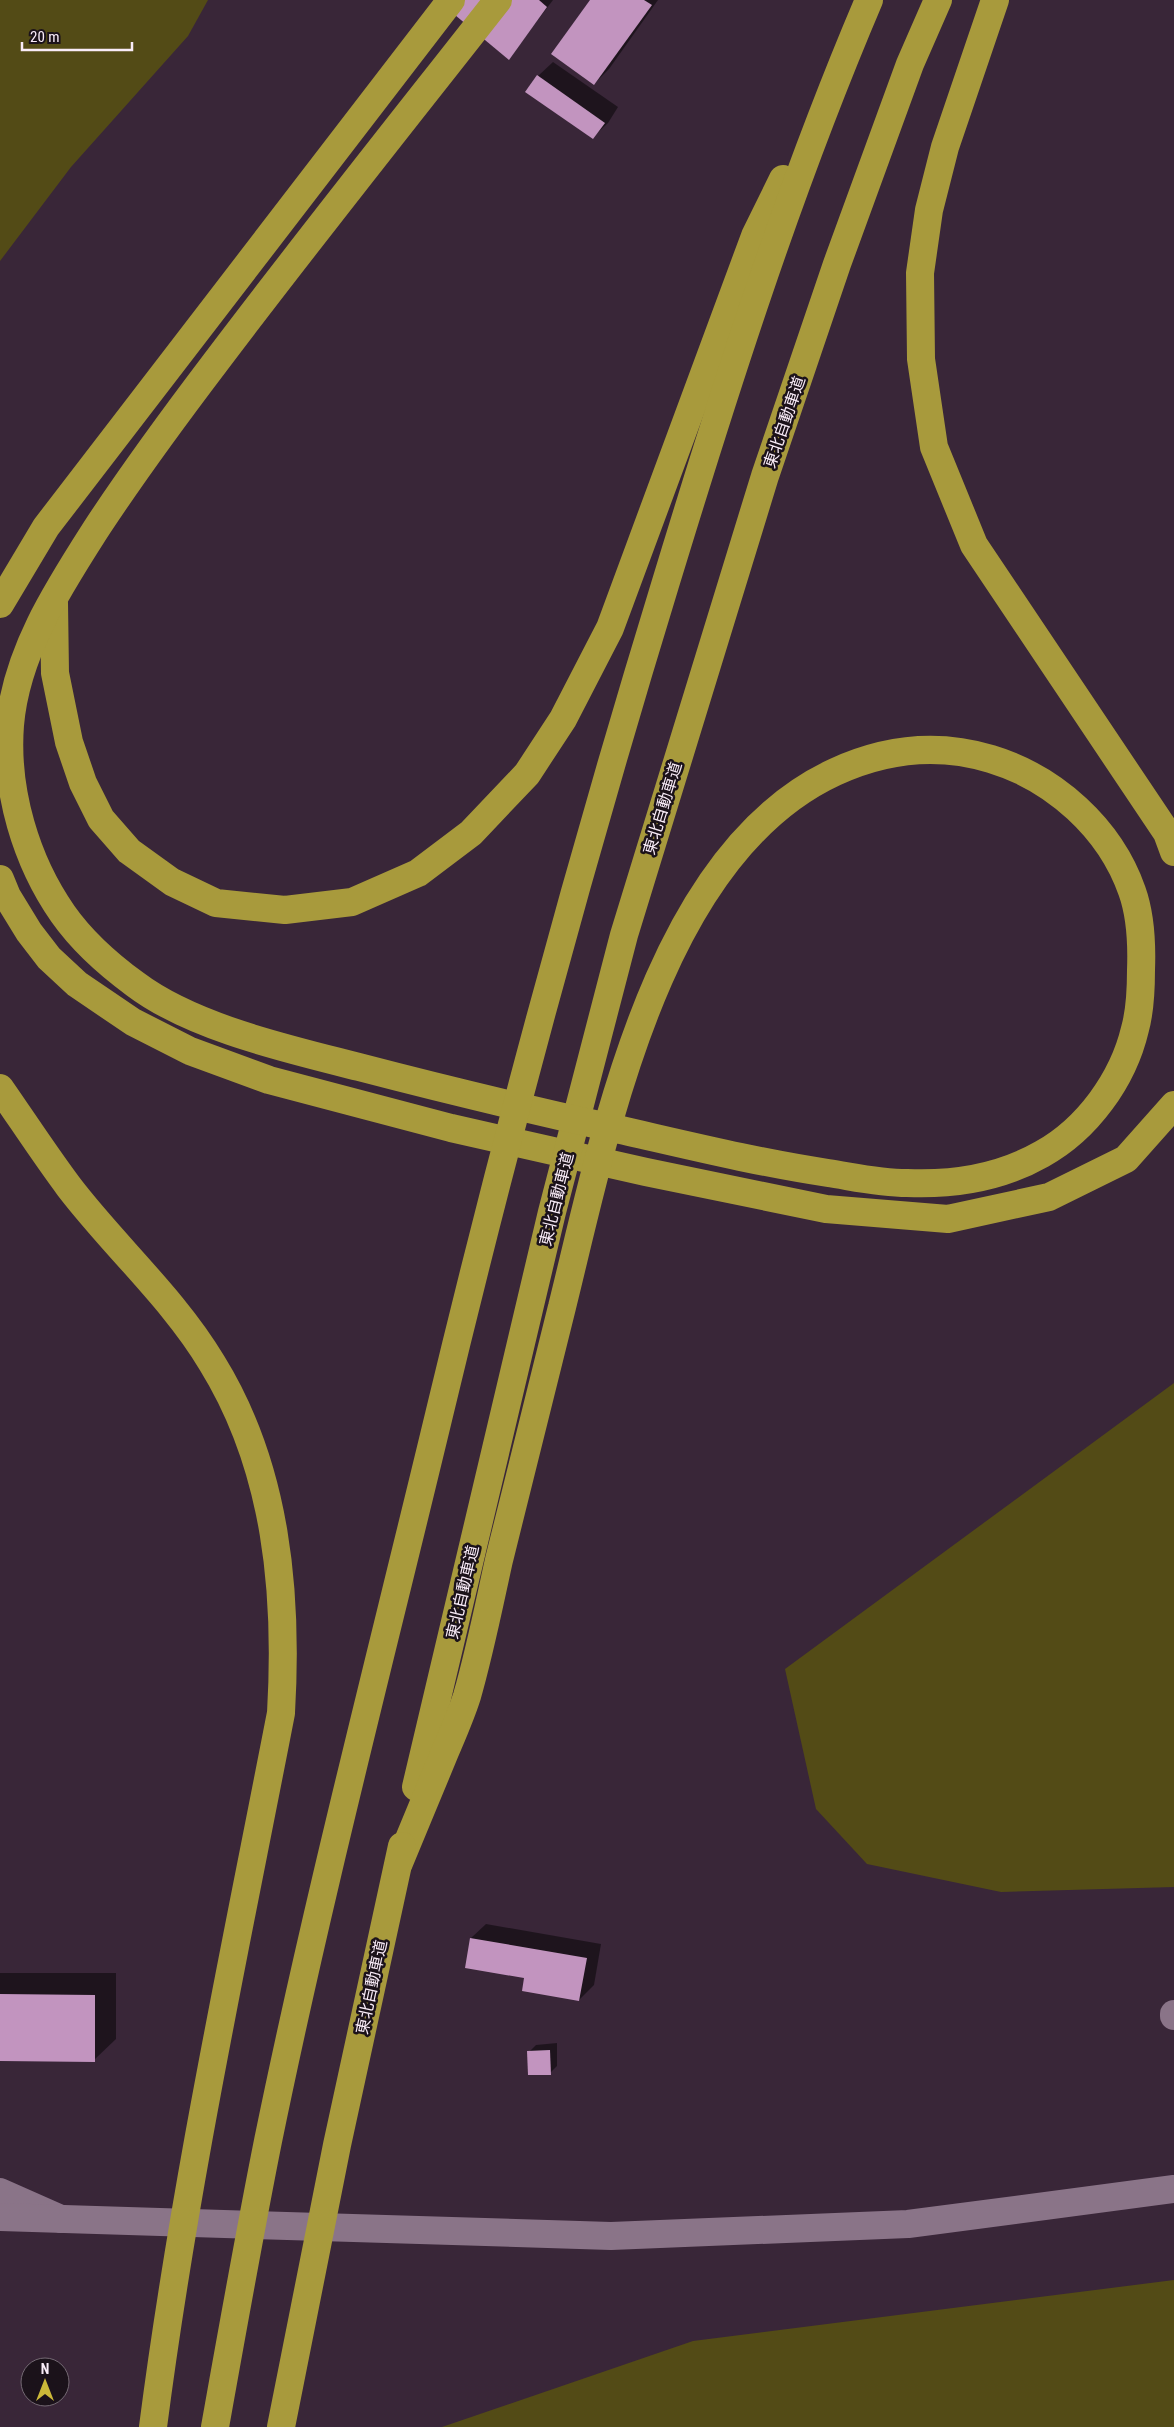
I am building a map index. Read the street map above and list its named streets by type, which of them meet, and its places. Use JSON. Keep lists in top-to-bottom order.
{
  "streets": {
    "highway": ["東北自動車道"]
  },
  "scale_bar": "20 m",
  "north": "top"
}
